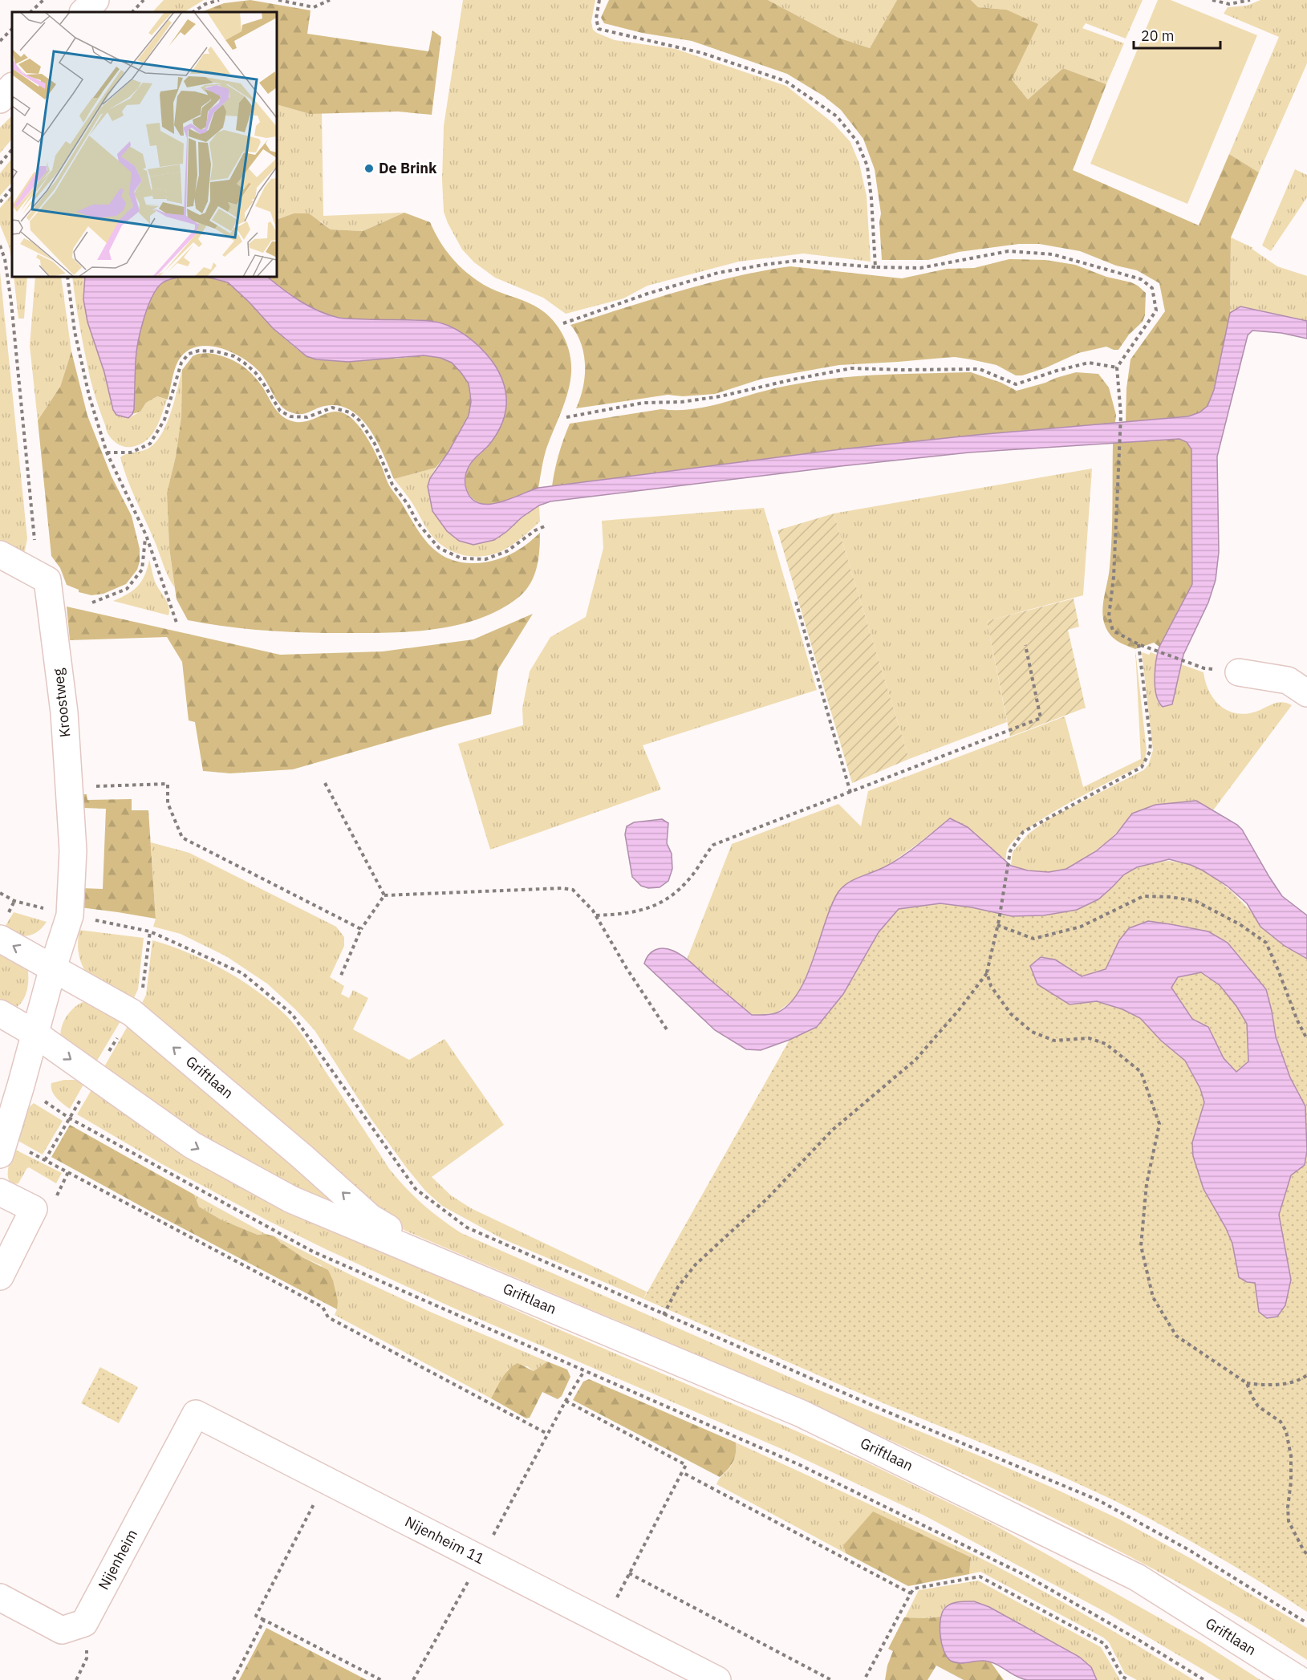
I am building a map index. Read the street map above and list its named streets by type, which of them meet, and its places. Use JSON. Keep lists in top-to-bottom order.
{
  "streets": {
    "street": [
      "Kroostweg",
      "Griftlaan",
      "Nijenheim 11",
      "Nijenheim"
    ]
  },
  "crossings": [
    ["Kroostweg", "Griftlaan"],
    ["Nijenheim 11", "Nijenheim"]
  ],
  "places": ["De Brink"],
  "scale_bar": "20 m"
}
